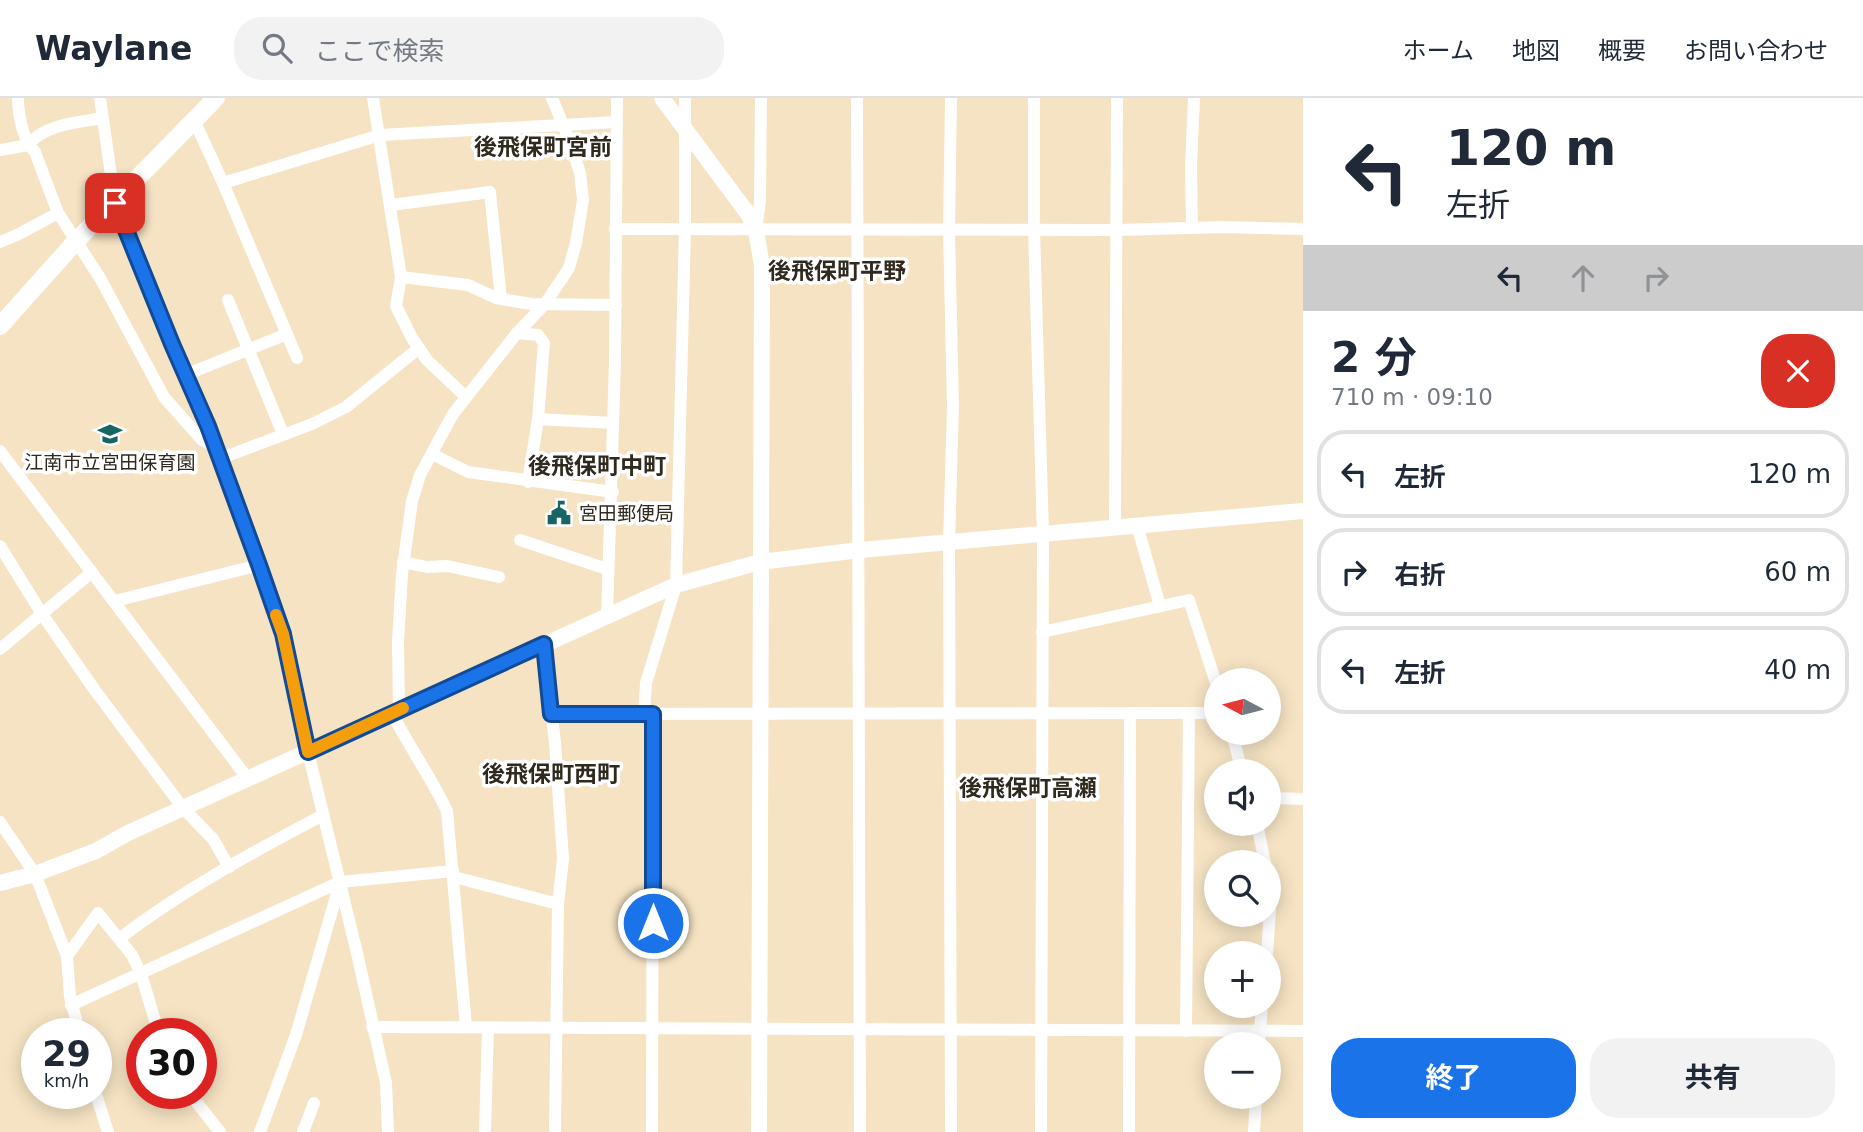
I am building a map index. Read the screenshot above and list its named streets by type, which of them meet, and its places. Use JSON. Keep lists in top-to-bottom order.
{
  "districts": [
    "後飛保町宮前",
    "後飛保町平野",
    "後飛保町中町",
    "後飛保町西町",
    "後飛保町高瀬"
  ],
  "places": {
    "school or university": ["江南市立宮田保育園"],
    "public building": ["宮田郵便局"]
  },
  "north": "left",
  "page": {
    "header": "Waylane",
    "search": "ここで検索",
    "nav": [
      "ホーム",
      "地図",
      "概要",
      "お問い合わせ"
    ],
    "turn": ["120 m", "左折"],
    "heading": ["2 分", "710 m · 09:10"],
    "list": [
      {
        "name": "左折",
        "value": "120 m"
      },
      {
        "name": "右折",
        "value": "60 m"
      },
      {
        "name": "左折",
        "value": "40 m"
      }
    ],
    "map_buttons": ["+", "−"],
    "speed": "29 km/h",
    "limit": "30",
    "buttons": ["終了", "共有"]
  }
}
